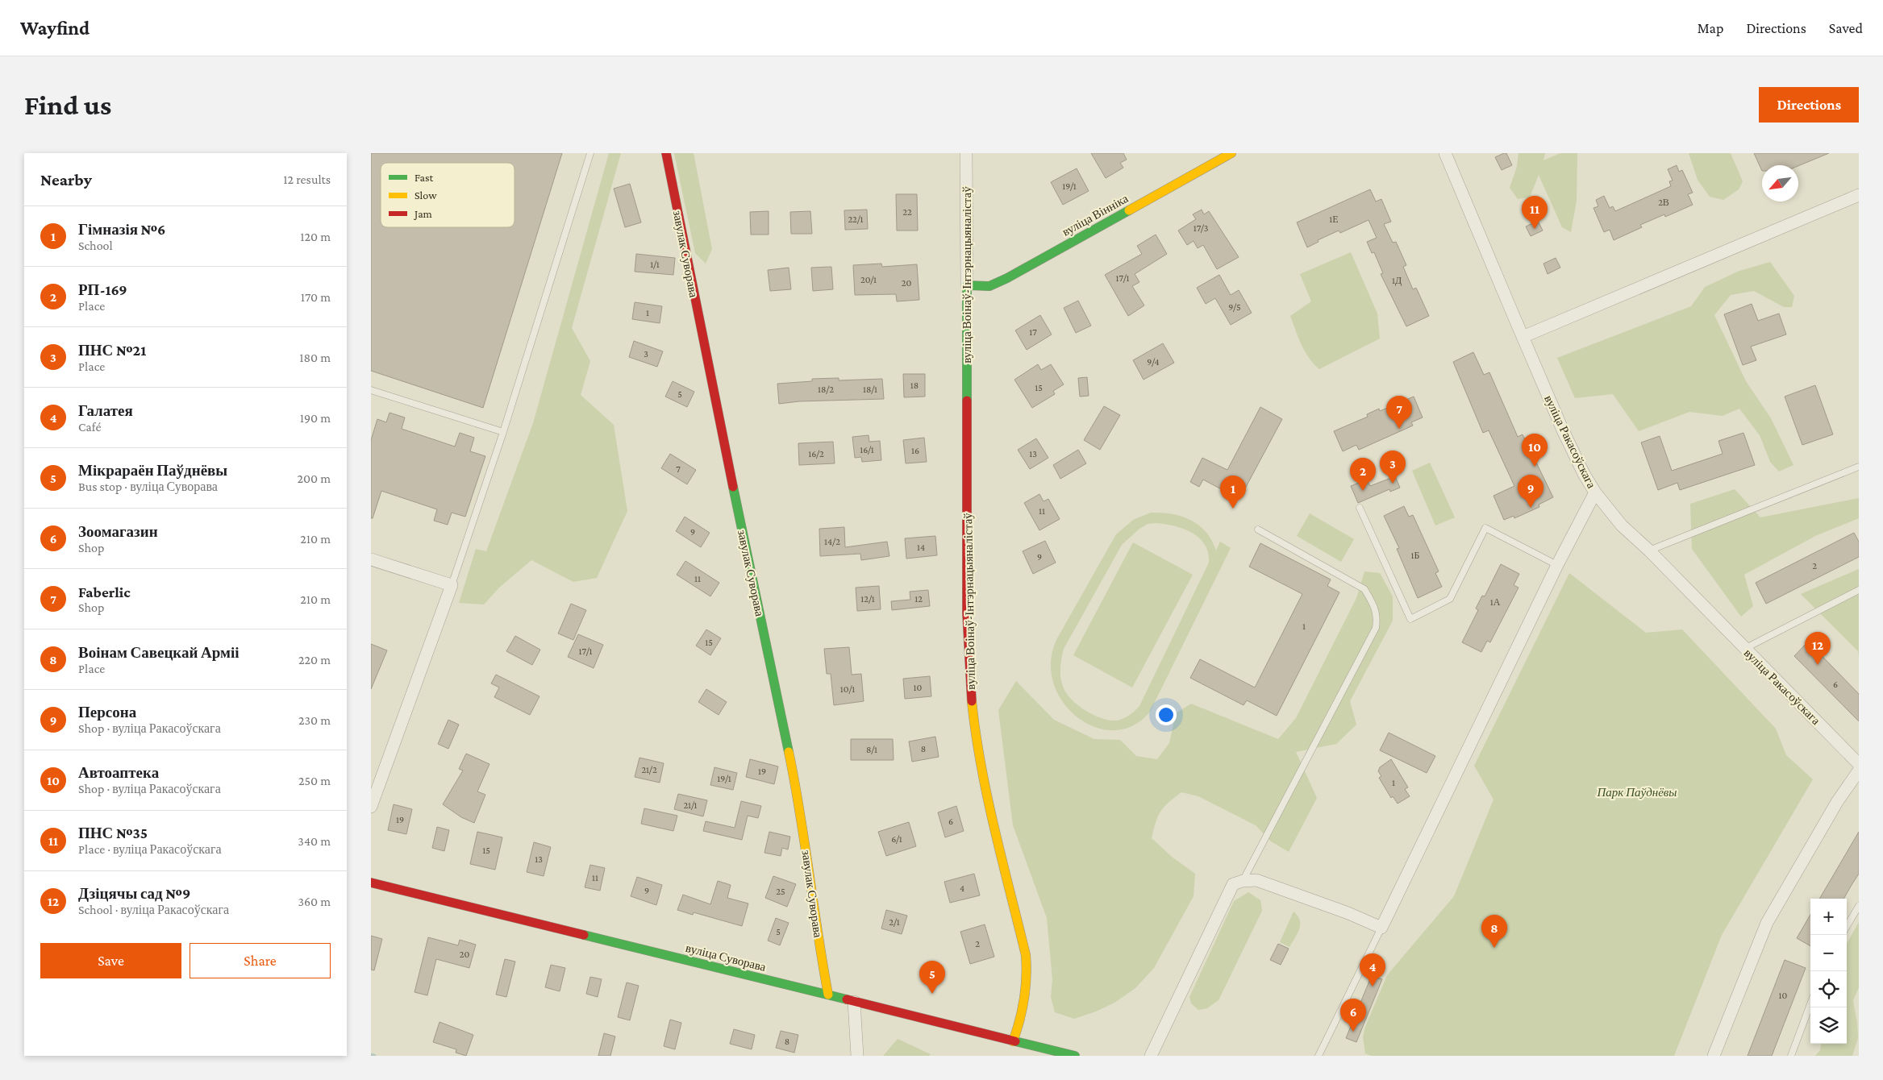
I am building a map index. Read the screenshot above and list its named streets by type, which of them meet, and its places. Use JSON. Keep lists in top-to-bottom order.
{
  "streets": {
    "street": [
      "вуліца Вінніка",
      "завулак Суворава",
      "вуліца Воінаў-Інтэрнацыяналістаў",
      "вуліца Ракасоўскага",
      "вуліца Суворава"
    ]
  },
  "crossings": [
    ["вуліца Вінніка", "вуліца Воінаў-Інтэрнацыяналістаў"],
    ["завулак Суворава", "вуліца Суворава"],
    ["вуліца Воінаў-Інтэрнацыяналістаў", "вуліца Суворава"]
  ],
  "parks": ["Парк Паўднёвы"],
  "house_numbers": [
    "19/1",
    "2В",
    "22",
    "22/1",
    "1Е",
    "17/3",
    "1/1",
    "17/1",
    "20/1",
    "1Д",
    "20",
    "9/5",
    "1",
    "17",
    "3",
    "9/4",
    "18",
    "15",
    "18/2",
    "18/1",
    "5",
    "16/1",
    "16",
    "16/2",
    "13",
    "7",
    "11",
    "9",
    "14/2",
    "14",
    "1Б",
    "9",
    "2",
    "11",
    "12/1",
    "12",
    "1А",
    "1",
    "15",
    "17/1",
    "6",
    "10",
    "10/1",
    "8",
    "8/1",
    "21/2",
    "19",
    "19/1",
    "1",
    "21/1",
    "19",
    "6",
    "6/1",
    "15",
    "13",
    "11",
    "4",
    "9",
    "25",
    "2/1",
    "5",
    "2",
    "20",
    "10",
    "8"
  ],
  "legend": ["Fast", "Slow", "Jam"],
  "north": "bottom left",
  "page": {
    "header": "Wayfind",
    "nav": ["Map", "Directions", "Saved"],
    "buttons": [
      "Directions",
      ["Save", "Share"]
    ],
    "title": "Find us",
    "heading": ["Nearby", "12 results"],
    "pins": [
      "11",
      "7",
      "10",
      "3",
      "2",
      "9",
      "1",
      "12",
      "8",
      "4",
      "5",
      "6"
    ],
    "list": [
      {
        "mark": "1",
        "name": "Гімназія №6",
        "note": "School",
        "value": "120 m"
      },
      {
        "mark": "2",
        "name": "РП-169",
        "note": "Place",
        "value": "170 m"
      },
      {
        "mark": "3",
        "name": "ПНС №21",
        "note": "Place",
        "value": "180 m"
      },
      {
        "mark": "4",
        "name": "Галатея",
        "note": "Café",
        "value": "190 m"
      },
      {
        "mark": "5",
        "name": "Мікрараён Паўднёвы",
        "note": "Bus stop · вуліца Суворава",
        "value": "200 m"
      },
      {
        "mark": "6",
        "name": "Зоомагазин",
        "note": "Shop",
        "value": "210 m"
      },
      {
        "mark": "7",
        "name": "Faberlic",
        "note": "Shop",
        "value": "210 m"
      },
      {
        "mark": "8",
        "name": "Воінам Савецкай Арміі",
        "note": "Place",
        "value": "220 m"
      },
      {
        "mark": "9",
        "name": "Персона",
        "note": "Shop · вуліца Ракасоўскага",
        "value": "230 m"
      },
      {
        "mark": "10",
        "name": "Автоаптека",
        "note": "Shop · вуліца Ракасоўскага",
        "value": "250 m"
      },
      {
        "mark": "11",
        "name": "ПНС №35",
        "note": "Place · вуліца Ракасоўскага",
        "value": "340 m"
      },
      {
        "mark": "12",
        "name": "Дзіцячы сад №9",
        "note": "School · вуліца Ракасоўскага",
        "value": "360 m"
      }
    ],
    "map_buttons": ["+", "−"]
  }
}
